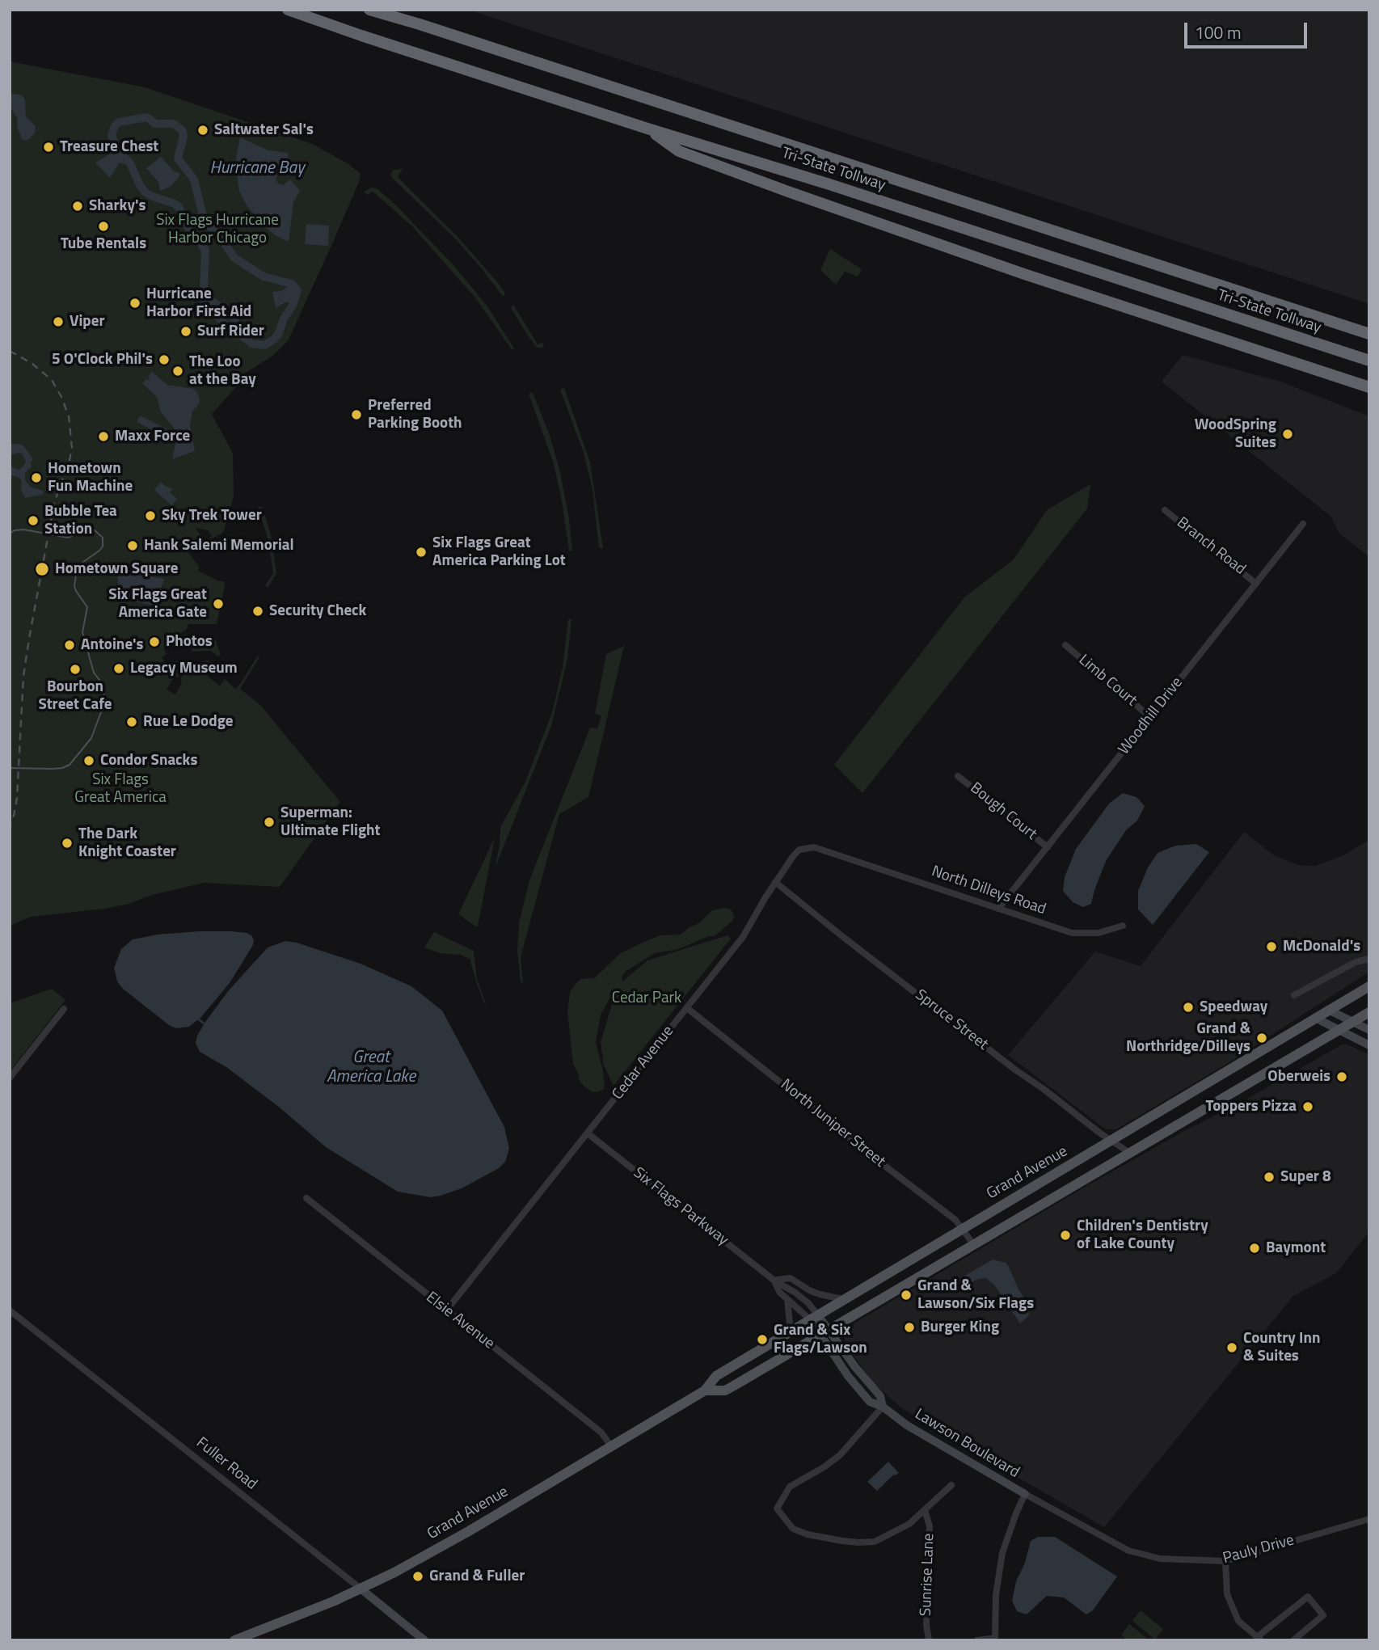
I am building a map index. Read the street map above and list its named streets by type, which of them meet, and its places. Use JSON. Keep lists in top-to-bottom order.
{
  "streets": {
    "highway": ["Tri-State Tollway"],
    "main road": ["Grand Avenue"],
    "street": [
      "Branch Road",
      "Limb Court",
      "Woodhill Drive",
      "Bough Court",
      "North Dilleys Road",
      "Spruce Street",
      "Cedar Avenue",
      "North Juniper Street",
      "Six Flags Parkway",
      "Elsie Avenue",
      "Lawson Boulevard",
      "Fuller Road",
      "Pauly Drive",
      "Sunrise Lane"
    ]
  },
  "crossings": [
    ["Branch Road", "Woodhill Drive"],
    ["Limb Court", "Woodhill Drive"],
    ["Woodhill Drive", "Bough Court"],
    ["Woodhill Drive", "North Dilleys Road"],
    ["North Dilleys Road", "Cedar Avenue"],
    ["Spruce Street", "Cedar Avenue"],
    ["Spruce Street", "Grand Avenue"],
    ["Cedar Avenue", "North Juniper Street"],
    ["Cedar Avenue", "Six Flags Parkway"],
    ["Cedar Avenue", "Elsie Avenue"],
    ["North Juniper Street", "Grand Avenue"],
    ["Grand Avenue", "Six Flags Parkway"],
    ["Grand Avenue", "Elsie Avenue"],
    ["Grand Avenue", "Lawson Boulevard"],
    ["Grand Avenue", "Fuller Road"],
    ["Six Flags Parkway", "Lawson Boulevard"],
    ["Lawson Boulevard", "Pauly Drive"]
  ],
  "water": ["Hurricane Bay", "Great America Lake"],
  "parks": ["Six Flags Hurricane Harbor Chicago", "Six Flags Great America", "Cedar Park"],
  "places": [
    "Saltwater Sal's",
    "Treasure Chest",
    "Sharky's",
    "Tube Rentals",
    "Hurricane Harbor First Aid",
    "Viper",
    "Surf Rider",
    "5 O'Clock Phil's",
    "The Loo at the Bay",
    "Preferred Parking Booth",
    "WoodSpring Suites",
    "Maxx Force",
    "Hometown Fun Machine",
    "Sky Trek Tower",
    "Bubble Tea Station",
    "Hank Salemi Memorial",
    "Six Flags Great America Parking Lot",
    "Hometown Square",
    "Six Flags Great America Gate",
    "Security Check",
    "Photos",
    "Antoine's",
    "Legacy Museum",
    "Bourbon Street Cafe",
    "Rue Le Dodge",
    "Condor Snacks",
    "Superman: Ultimate Flight",
    "The Dark Knight Coaster",
    "McDonald's",
    "Speedway",
    "Grand & Northridge/Dilleys",
    "Oberweis",
    "Toppers Pizza",
    "Super 8",
    "Children's Dentistry of Lake County",
    "Baymont",
    "Grand & Lawson/Six Flags",
    "Burger King",
    "Grand & Six Flags/Lawson",
    "Country Inn & Suites",
    "Grand & Fuller"
  ],
  "scale_bar": "100 m"
}
